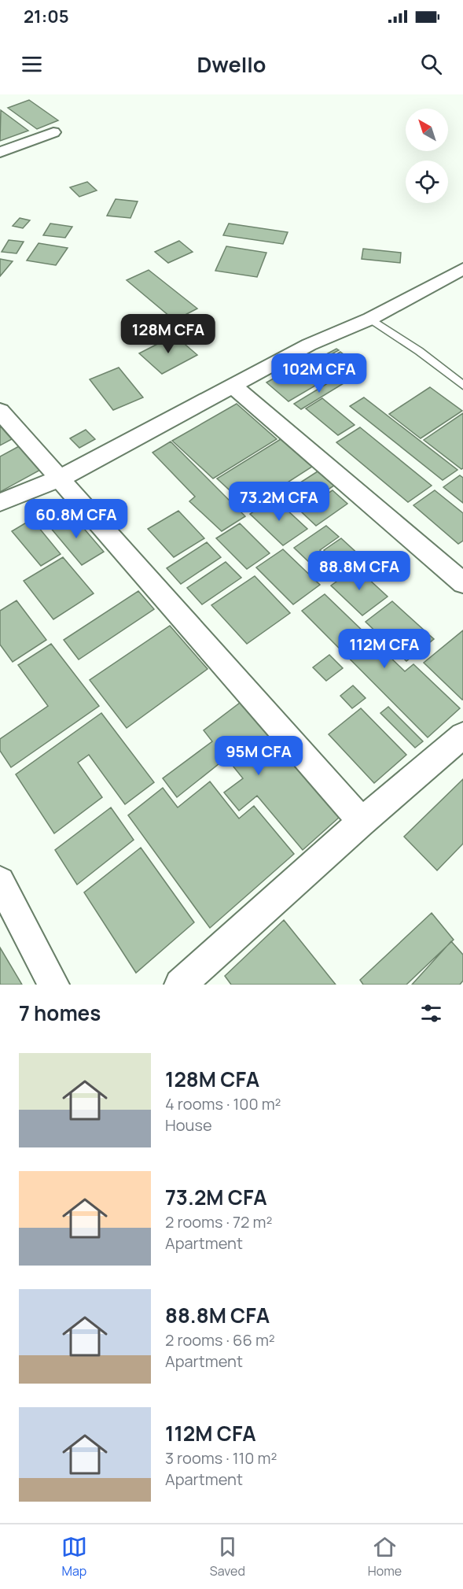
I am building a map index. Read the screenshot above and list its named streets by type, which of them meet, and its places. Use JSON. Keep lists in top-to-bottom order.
{
  "north": "top left",
  "page": {
    "status": "21:05",
    "header": "Dwello",
    "price": [
      "128M CFA",
      "102M CFA",
      "73.2M CFA",
      "60.8M CFA",
      "88.8M CFA",
      "112M CFA",
      "95M CFA"
    ],
    "heading": "7 homes",
    "list": [
      {
        "name": "128M CFA",
        "note": "4 rooms · 100 m² · House"
      },
      {
        "name": "73.2M CFA",
        "note": "2 rooms · 72 m² · Apartment"
      },
      {
        "name": "88.8M CFA",
        "note": "2 rooms · 66 m² · Apartment"
      },
      {
        "name": "112M CFA",
        "note": "3 rooms · 110 m² · Apartment"
      }
    ],
    "tabs": ["Map", "Saved", "Home"]
  }
}
